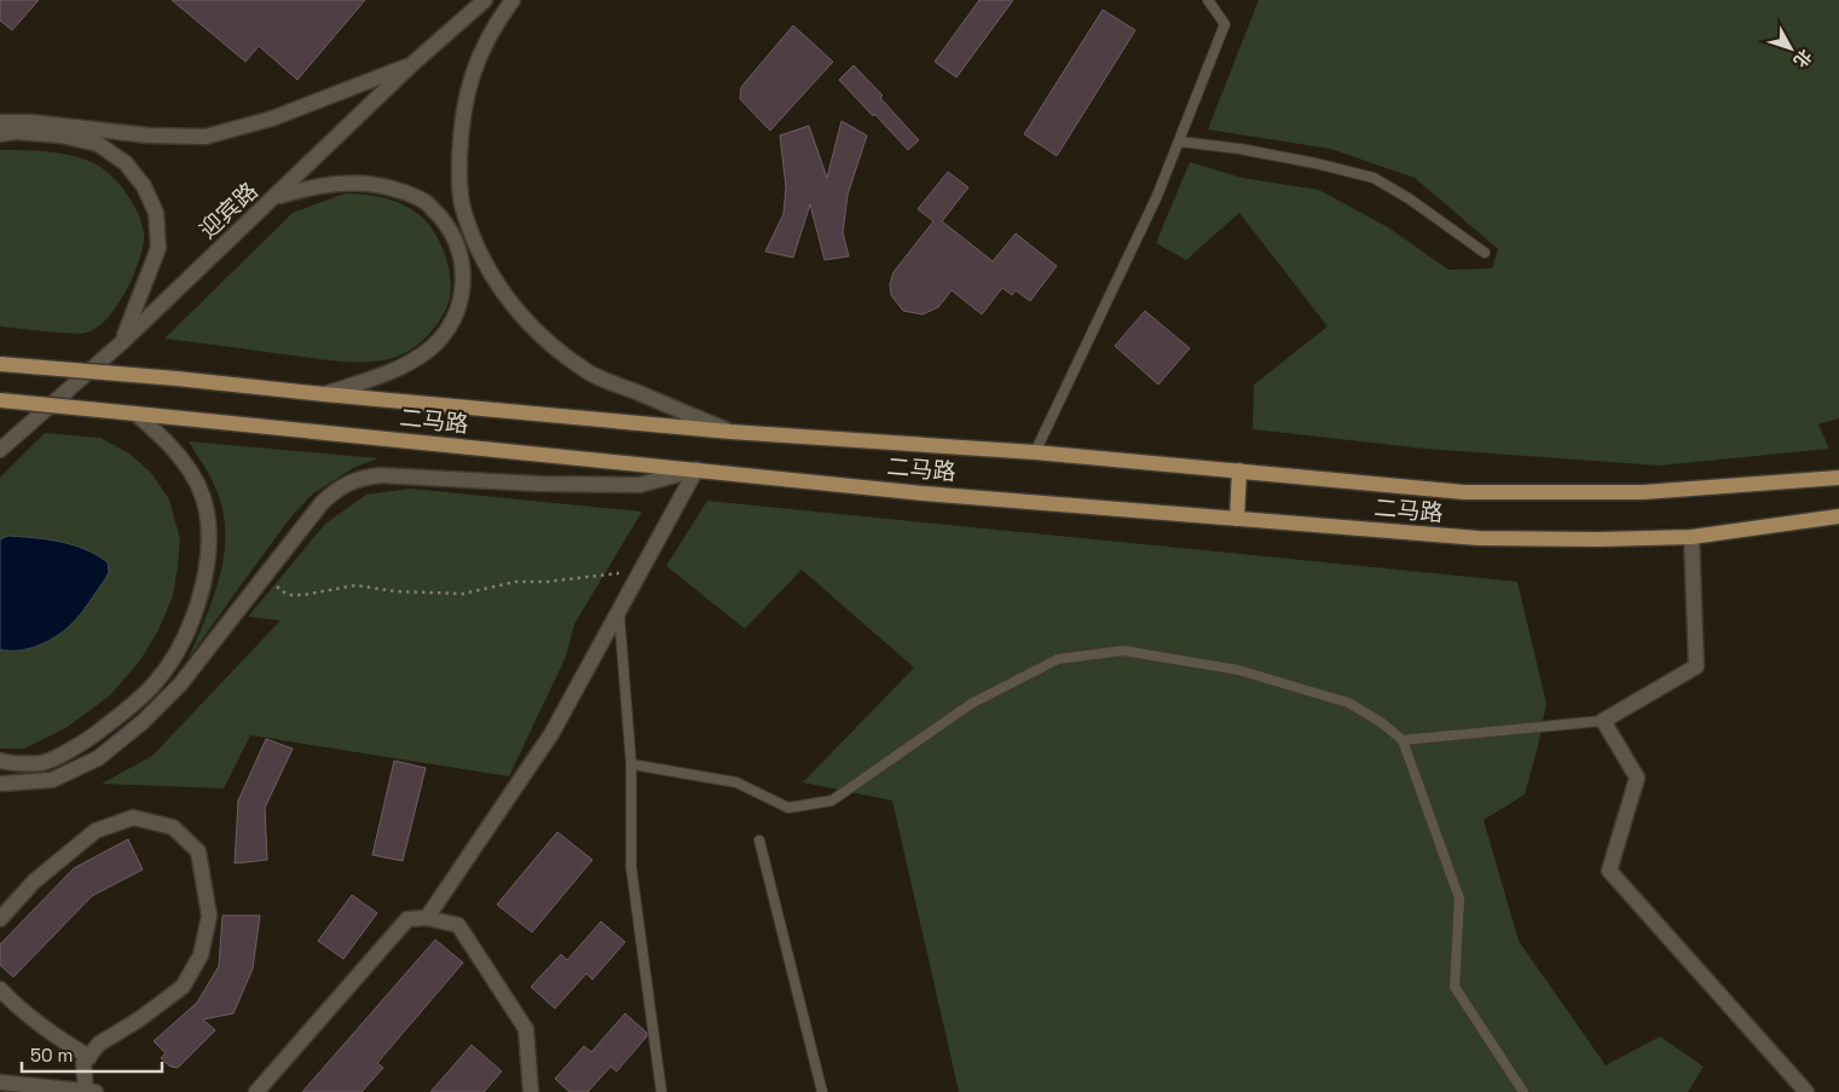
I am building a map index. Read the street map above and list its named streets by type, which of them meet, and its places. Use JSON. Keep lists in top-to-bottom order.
{
  "streets": {
    "main road": ["迎宾路", "二马路"]
  },
  "scale_bar": "50 m",
  "north": "bottom right"
}
